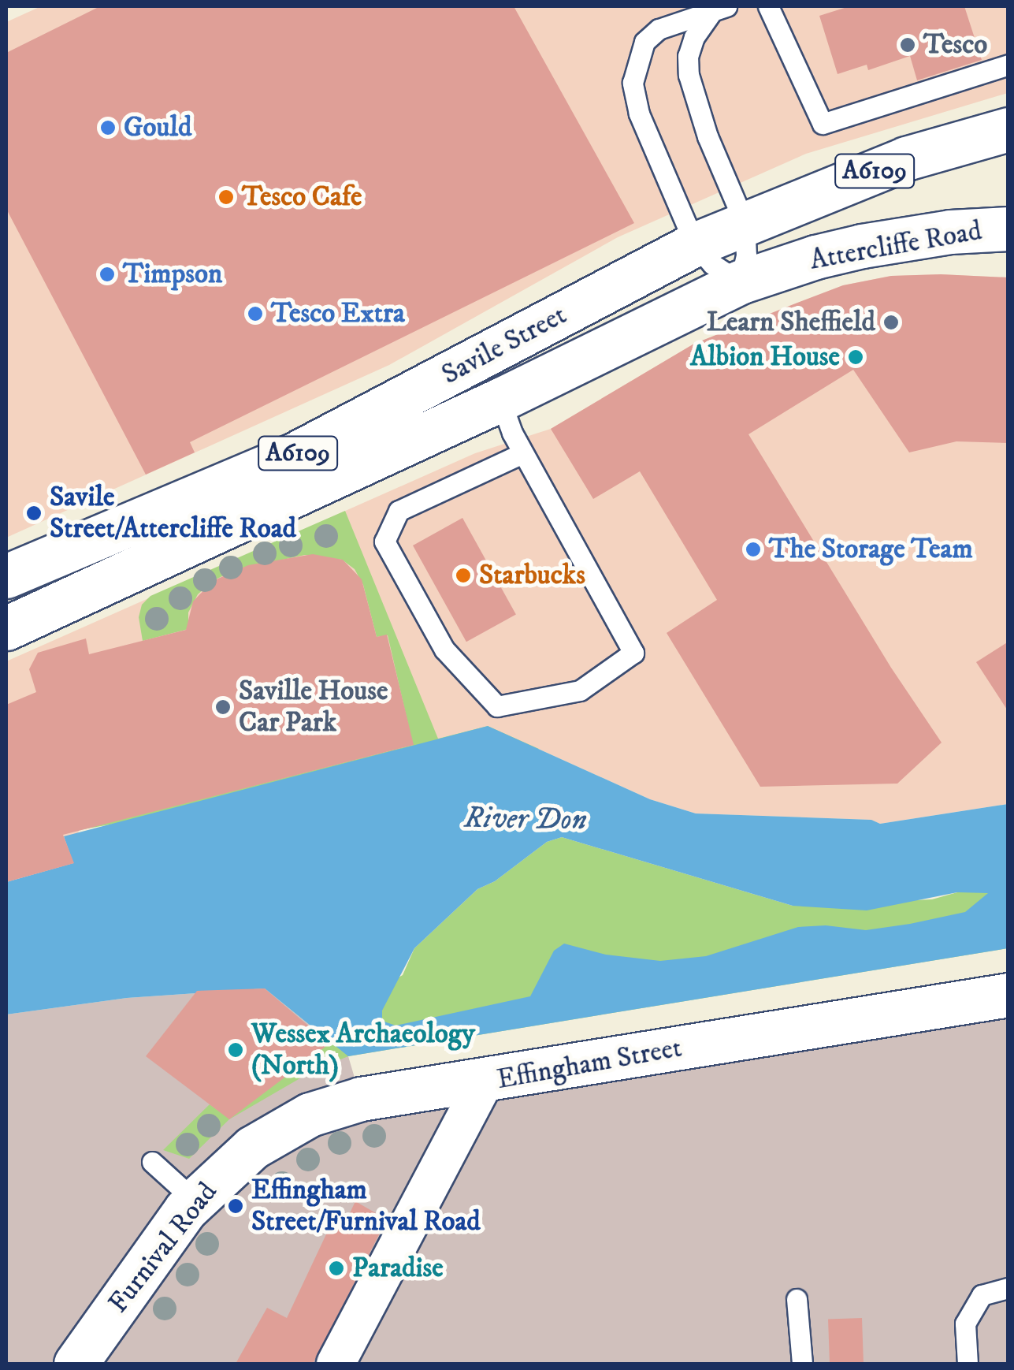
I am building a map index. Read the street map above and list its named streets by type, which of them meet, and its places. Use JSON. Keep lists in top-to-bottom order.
{
  "streets": {
    "main road": [
      "A6109",
      "Attercliffe Road",
      "Savile Street",
      "Effingham Street",
      "Furnival Road"
    ]
  },
  "crossings": [
    ["Attercliffe Road", "Savile Street"],
    ["Effingham Street", "Furnival Road"]
  ],
  "water": ["River Don"],
  "places": [
    "Tesco",
    "Gould",
    "Tesco Cafe",
    "Timpson",
    "Tesco Extra",
    "Learn Sheffield",
    "Albion House",
    "Savile Street/Attercliffe Road",
    "The Storage Team",
    "Starbucks",
    "Saville House Car Park",
    "Wessex Archaeology (North)",
    "Effingham Street/Furnival Road",
    "Paradise"
  ]
}
